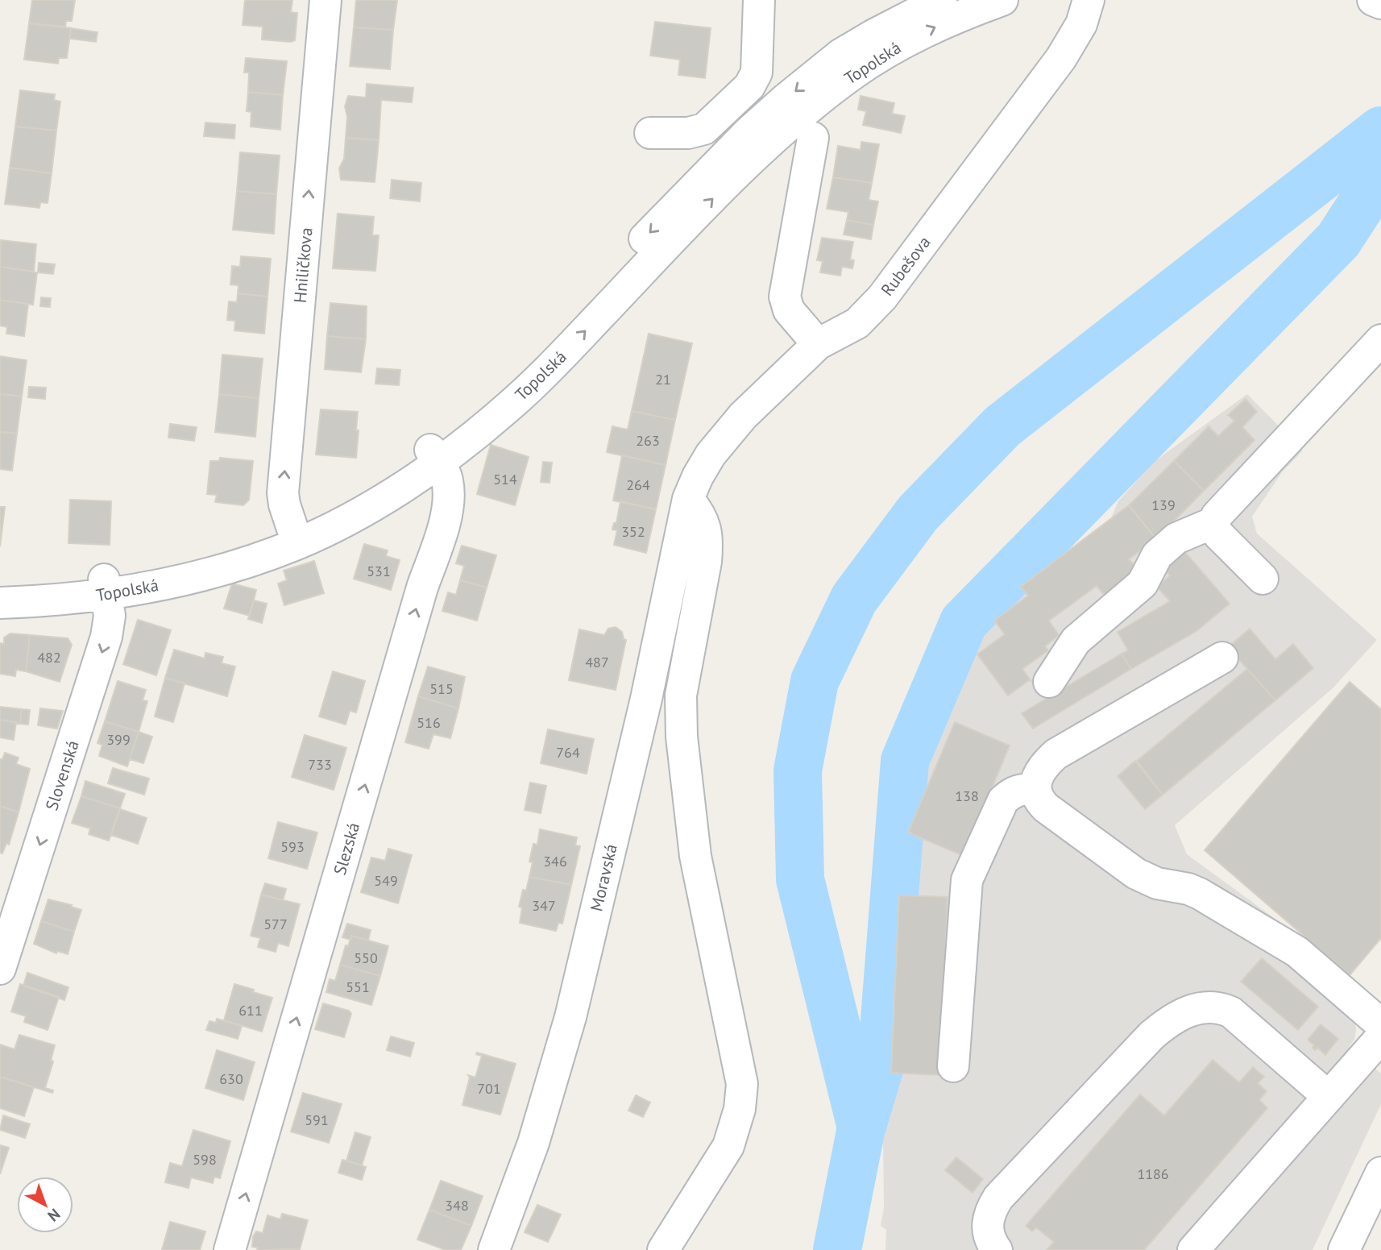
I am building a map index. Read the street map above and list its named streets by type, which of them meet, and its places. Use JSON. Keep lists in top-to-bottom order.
{
  "streets": {
    "street": [
      "Topolská",
      "Hniličkova",
      "Rubešova",
      "Slovenská",
      "Slezská",
      "Moravská"
    ]
  },
  "crossings": [
    ["Topolská", "Hniličkova"],
    ["Topolská", "Slovenská"],
    ["Topolská", "Slezská"],
    ["Rubešova", "Moravská"]
  ],
  "one_way": ["Hniličkova", "Slovenská", "Slezská"],
  "house_numbers": [
    "21",
    "263",
    "514",
    "264",
    "139",
    "352",
    "531",
    "482",
    "487",
    "515",
    "516",
    "399",
    "764",
    "733",
    "138",
    "593",
    "346",
    "549",
    "347",
    "577",
    "550",
    "551",
    "611",
    "630",
    "701",
    "591",
    "598",
    "1186",
    "348"
  ],
  "north": "bottom right"
}
